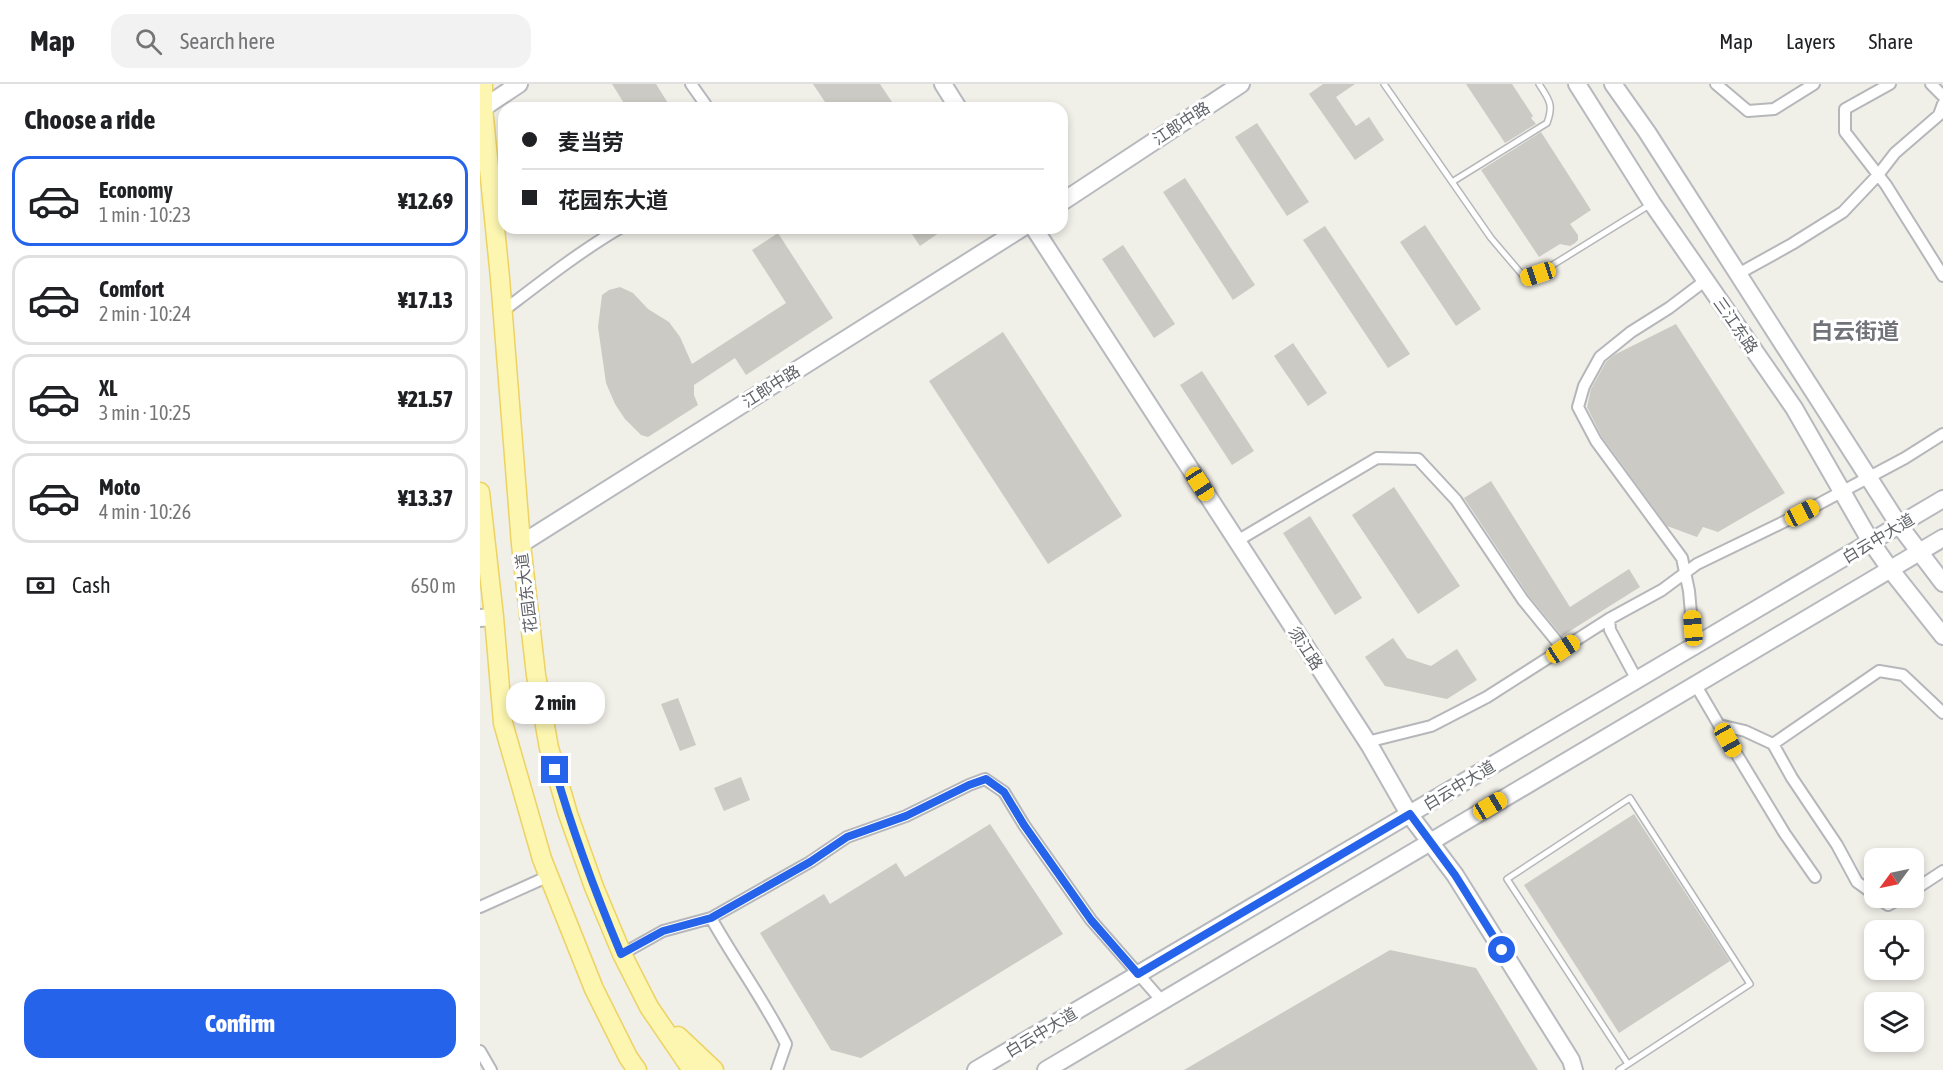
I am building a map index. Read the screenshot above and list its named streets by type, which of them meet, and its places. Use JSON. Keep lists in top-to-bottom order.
{
  "streets": {
    "main road": [
      "江郎中路",
      "三江东路",
      "白云中大道",
      "花园东大道",
      "须江路"
    ]
  },
  "crossings": [
    ["江郎中路", "花园东大道"],
    ["三江东路", "白云中大道"],
    ["白云中大道", "须江路"]
  ],
  "districts": ["白云街道"],
  "north": "bottom left",
  "page": {
    "header": "Map",
    "search": "Search here",
    "nav": ["Map", "Layers", "Share"],
    "heading": "Choose a ride",
    "banner": ["麦当劳", "花园东大道"],
    "list": [
      {
        "name": "Economy",
        "note": "1 min · 10:23",
        "value": "¥12.69"
      },
      {
        "name": "Comfort",
        "note": "2 min · 10:24",
        "value": "¥17.13"
      },
      {
        "name": "XL",
        "note": "3 min · 10:25",
        "value": "¥21.57"
      },
      {
        "name": "Moto",
        "note": "4 min · 10:26",
        "value": "¥13.37"
      }
    ],
    "pay": ["Cash", "650 m"],
    "bubble": "2 min",
    "buttons": "Confirm"
  }
}
